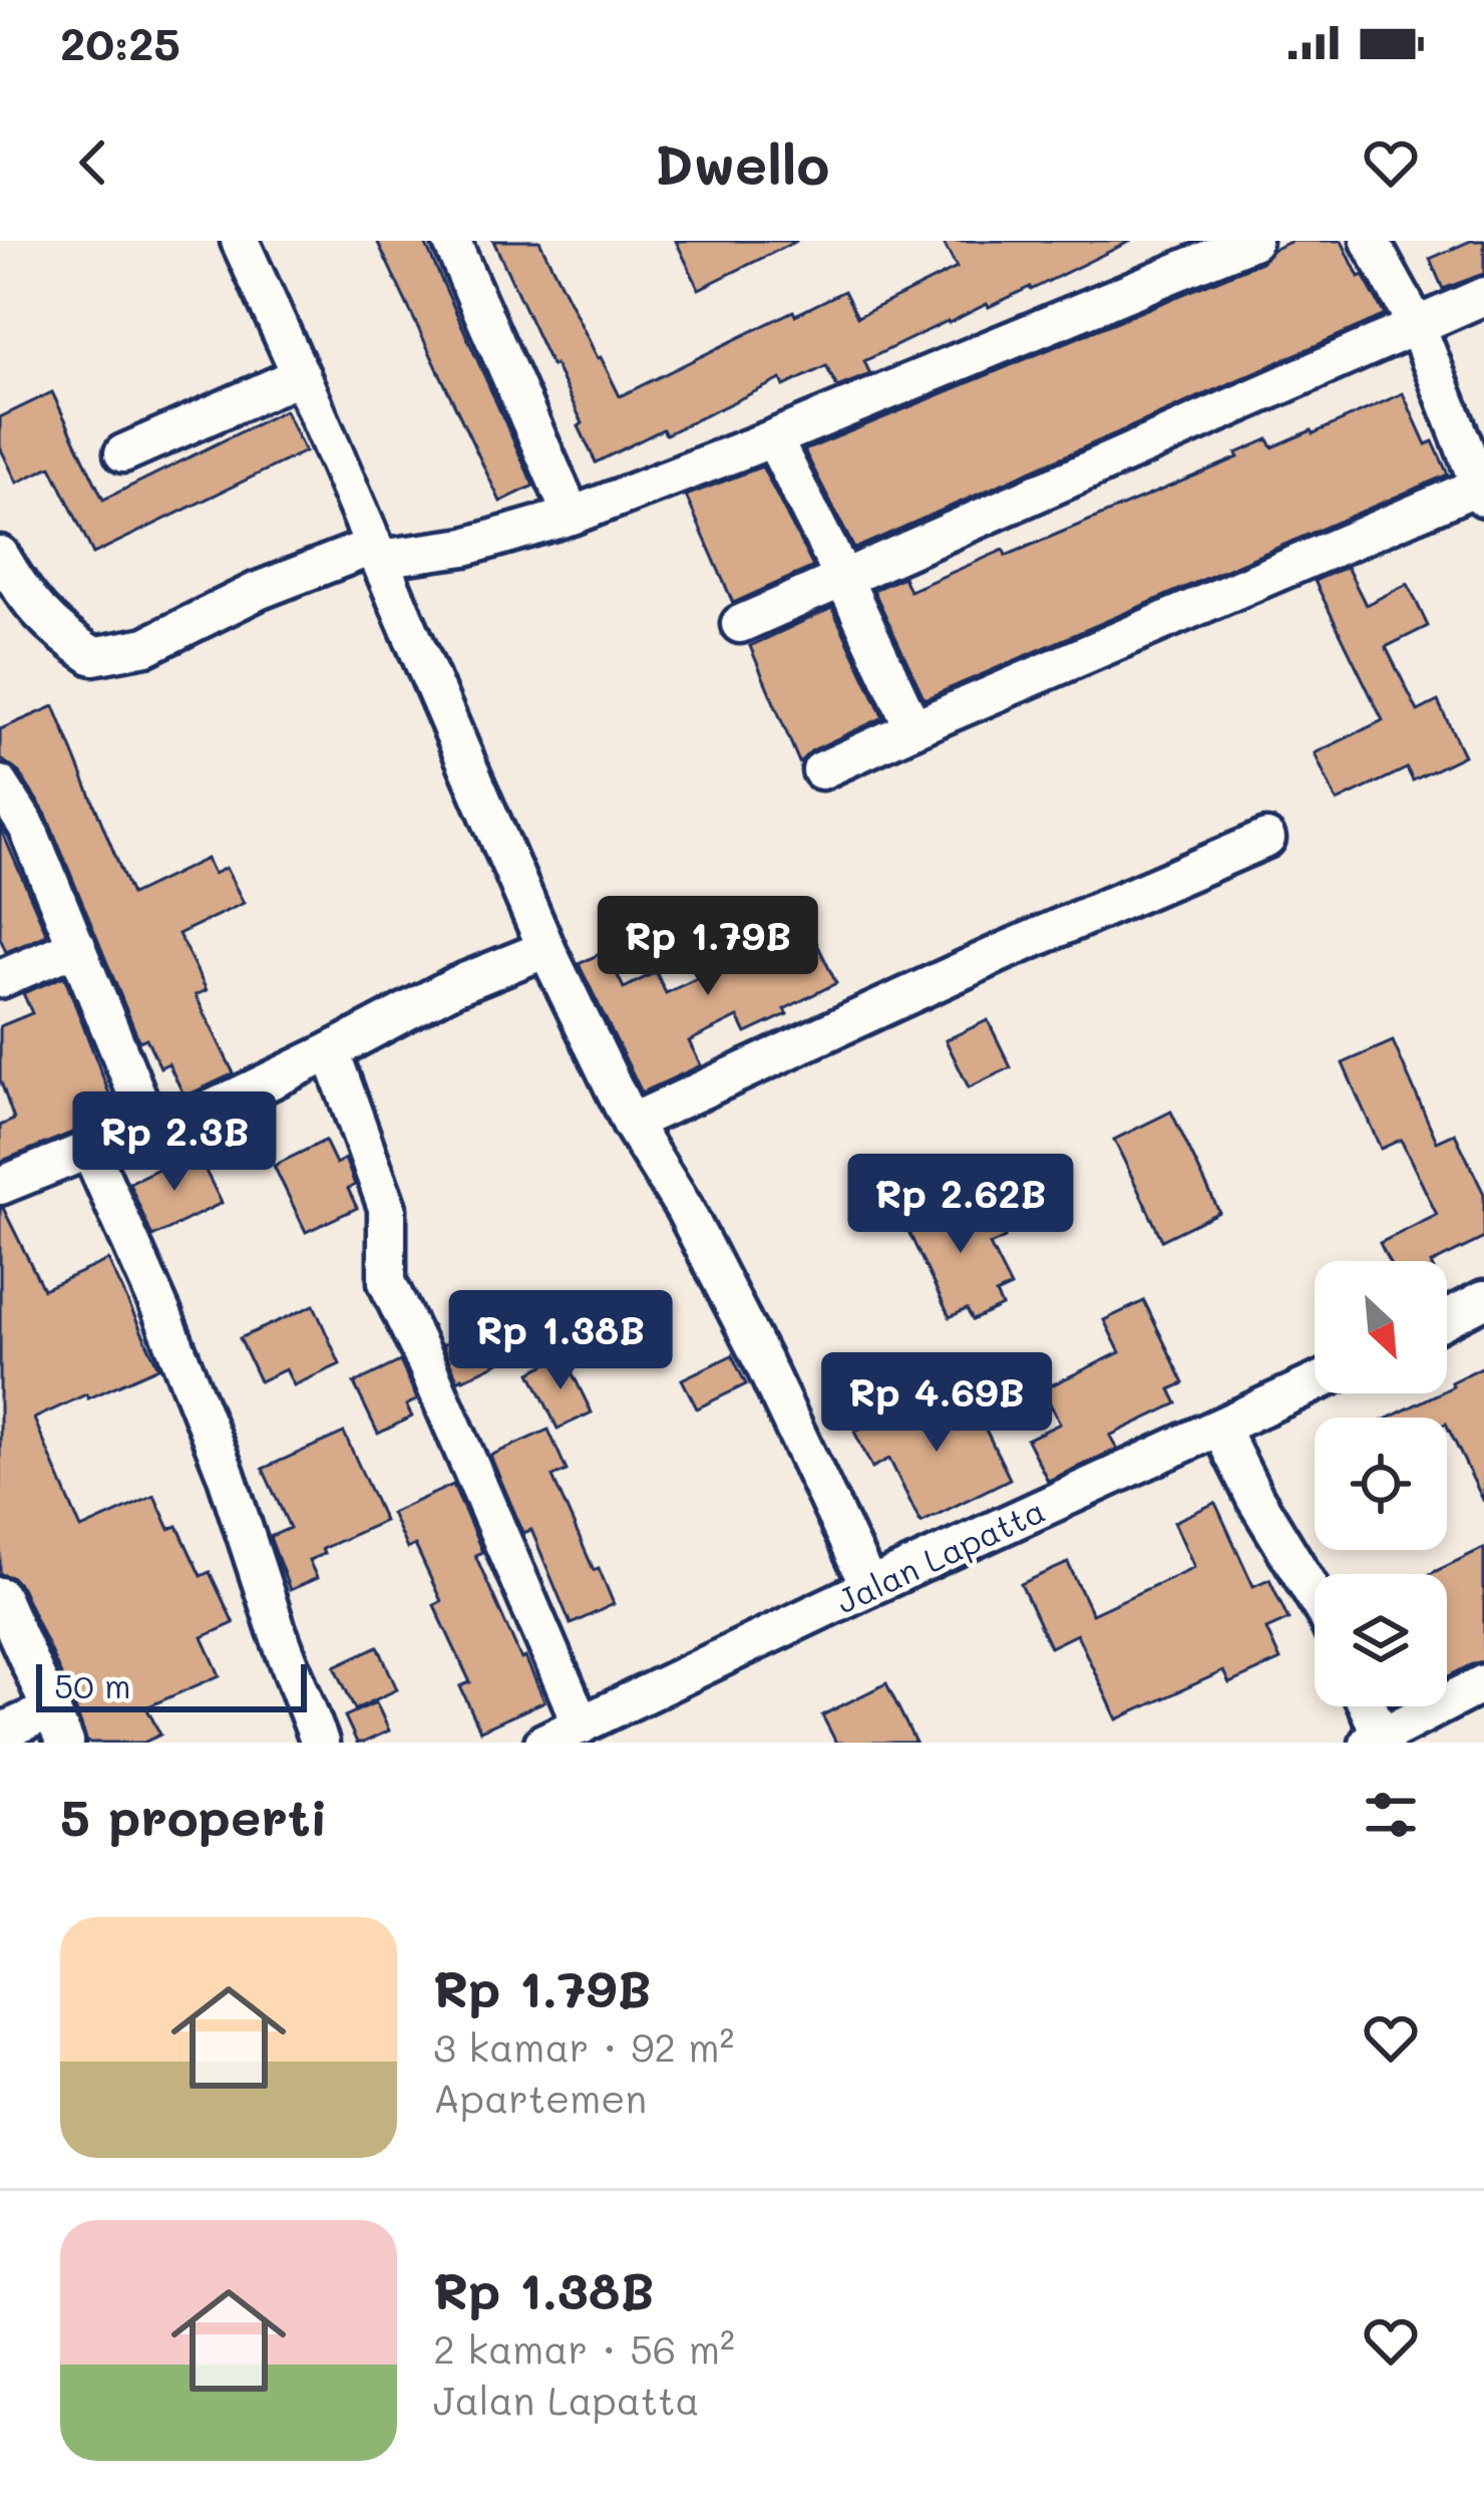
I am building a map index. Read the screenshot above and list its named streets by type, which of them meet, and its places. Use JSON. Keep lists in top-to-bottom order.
{
  "streets": {
    "street": ["Jalan Lapatta"]
  },
  "scale_bar": "50 m",
  "north": "bottom right",
  "page": {
    "status": "20:25",
    "header": "Dwello",
    "price": [
      "Rp 1.79B",
      "Rp 2.3B",
      "Rp 2.62B",
      "Rp 1.38B",
      "Rp 4.69B"
    ],
    "scale": "50 m",
    "heading": "5 properti",
    "list": [
      {
        "name": "Rp 1.79B",
        "note": "3 kamar · 92 m² · Apartemen"
      },
      {
        "name": "Rp 1.38B",
        "note": "2 kamar · 56 m² · Jalan Lapatta"
      }
    ]
  }
}
